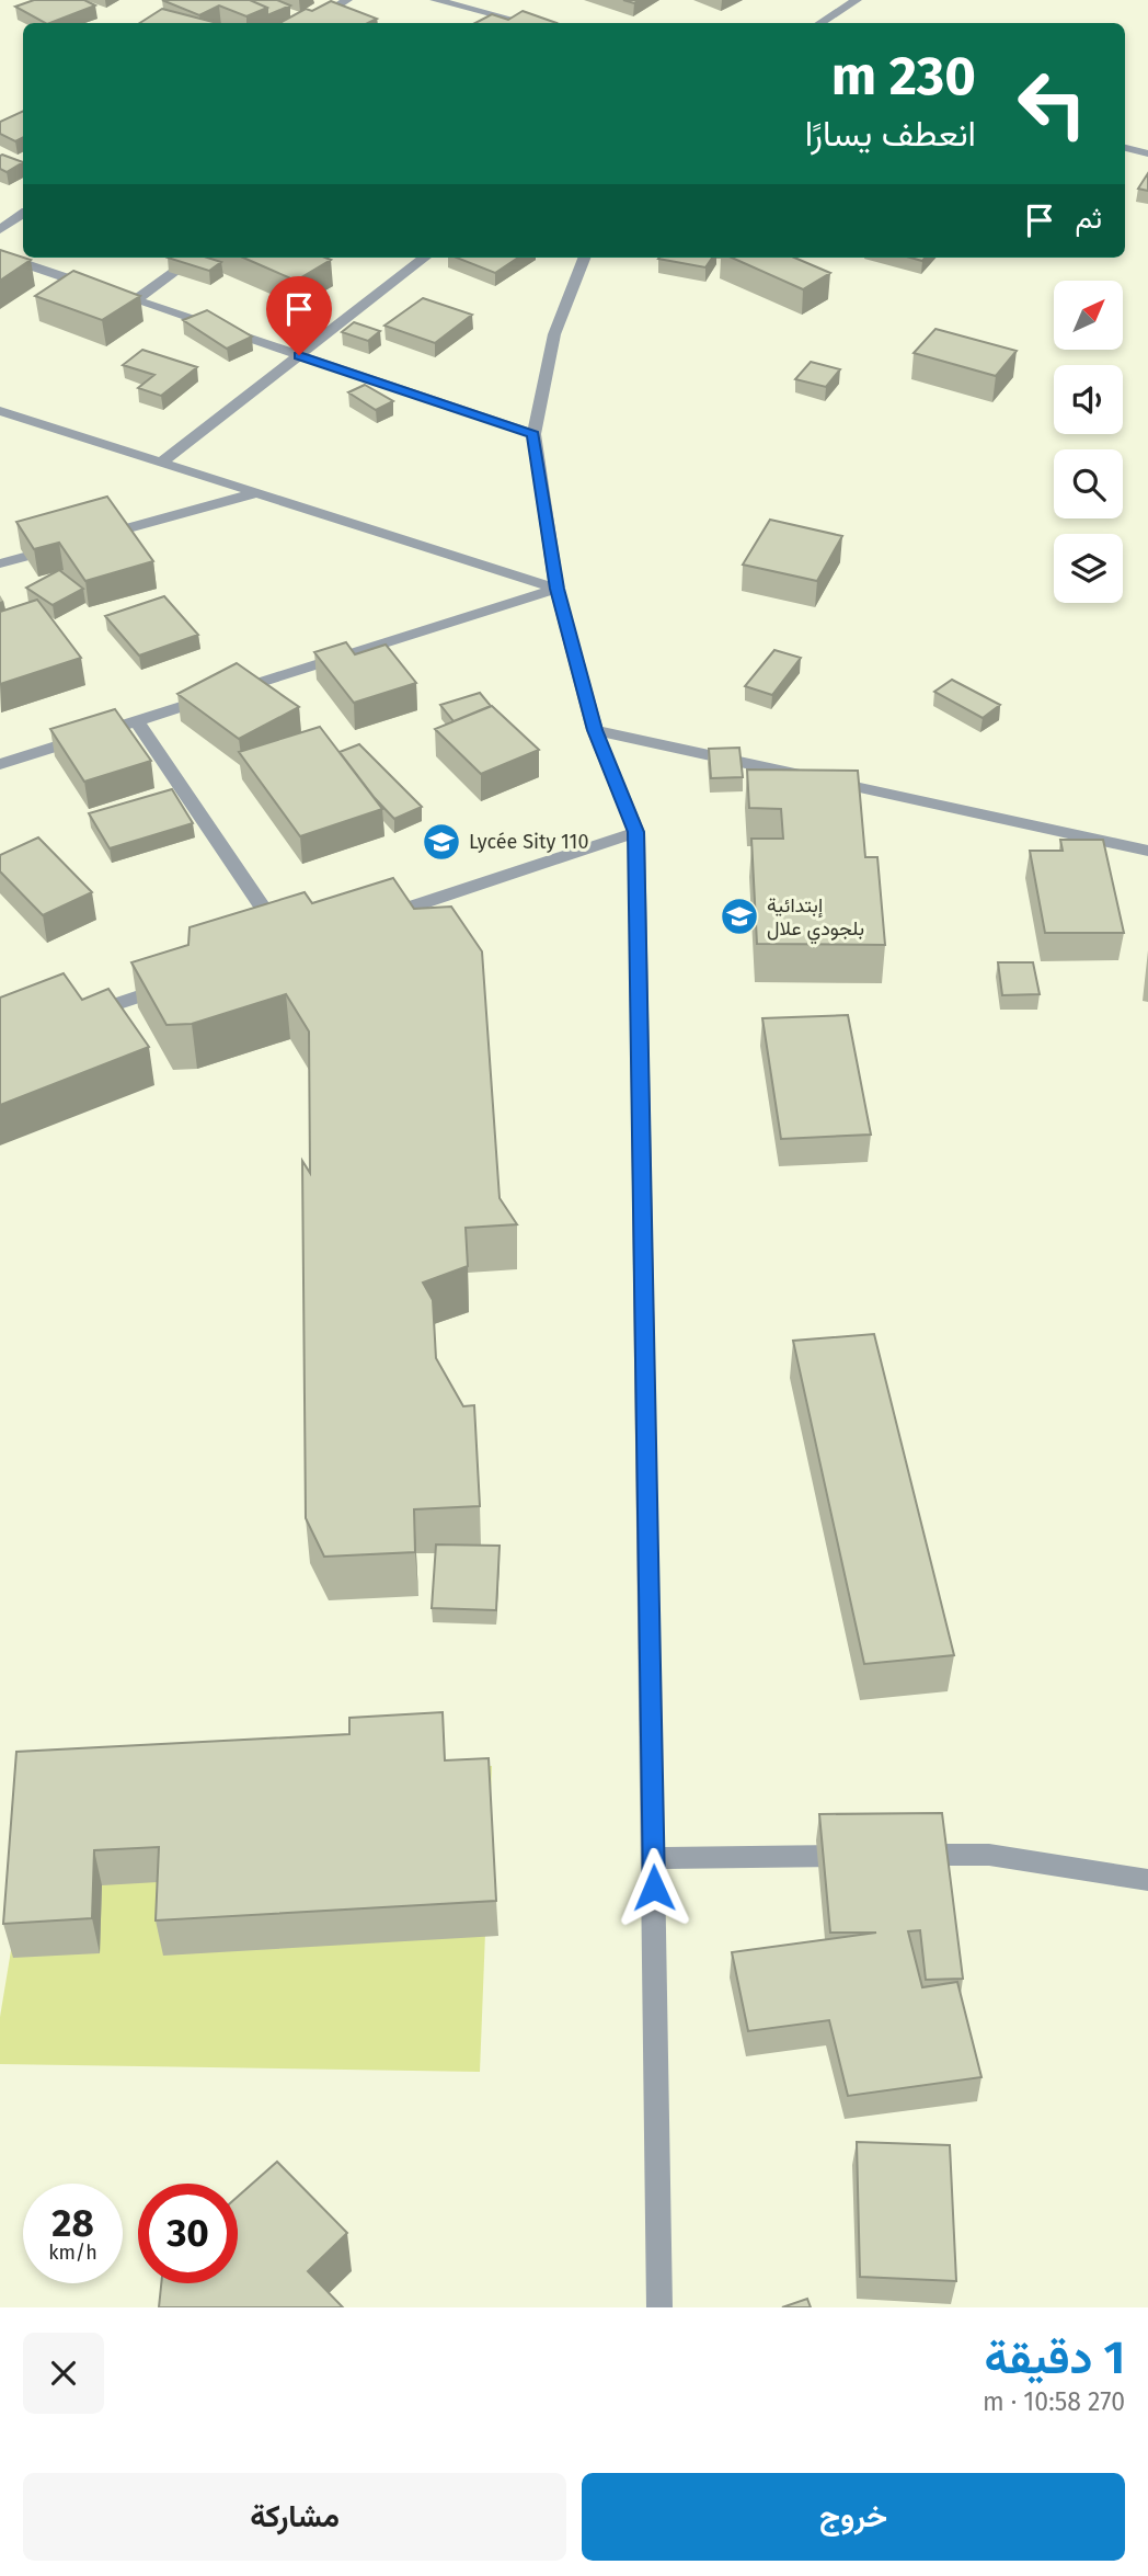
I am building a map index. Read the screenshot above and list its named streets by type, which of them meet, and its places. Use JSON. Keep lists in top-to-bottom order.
{
  "places": {
    "school or university": ["Lycée Sity 110", "إبتدائية بلجودي علال"]
  },
  "north": "top right",
  "page": {
    "turn": ["230 m", "انعطف يسارًا"],
    "then": "ثم",
    "speed": "28 km/h",
    "limit": "30",
    "heading": ["1 دقيقة", "270 m · 10:58"],
    "buttons": ["خروج", "مشاركة"]
  }
}
